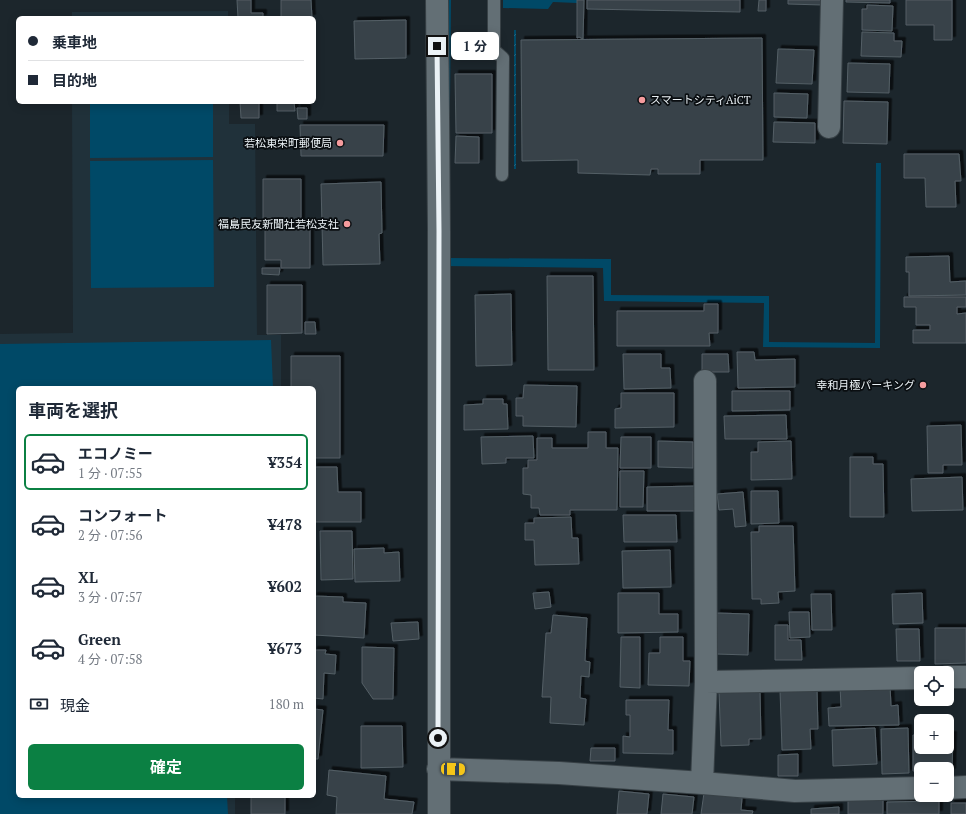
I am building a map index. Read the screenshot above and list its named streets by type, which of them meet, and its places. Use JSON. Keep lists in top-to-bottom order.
{
  "places": [
    "スマートシティAiCT",
    "若松東栄町郵便局",
    "福島民友新聞社若松支社",
    "幸和月極パーキング"
  ],
  "page": {
    "banner": ["乗車地", "目的地"],
    "bubble": "1 分",
    "heading": "車両を選択",
    "list": [
      {
        "name": "エコノミー",
        "note": "1 分 · 07:55",
        "value": "¥354"
      },
      {
        "name": "コンフォート",
        "note": "2 分 · 07:56",
        "value": "¥478"
      },
      {
        "name": "XL",
        "note": "3 分 · 07:57",
        "value": "¥602"
      },
      {
        "name": "Green",
        "note": "4 分 · 07:58",
        "value": "¥673"
      }
    ],
    "map_buttons": ["+", "−"],
    "pay": ["現金", "180 m"],
    "buttons": "確定"
  }
}
